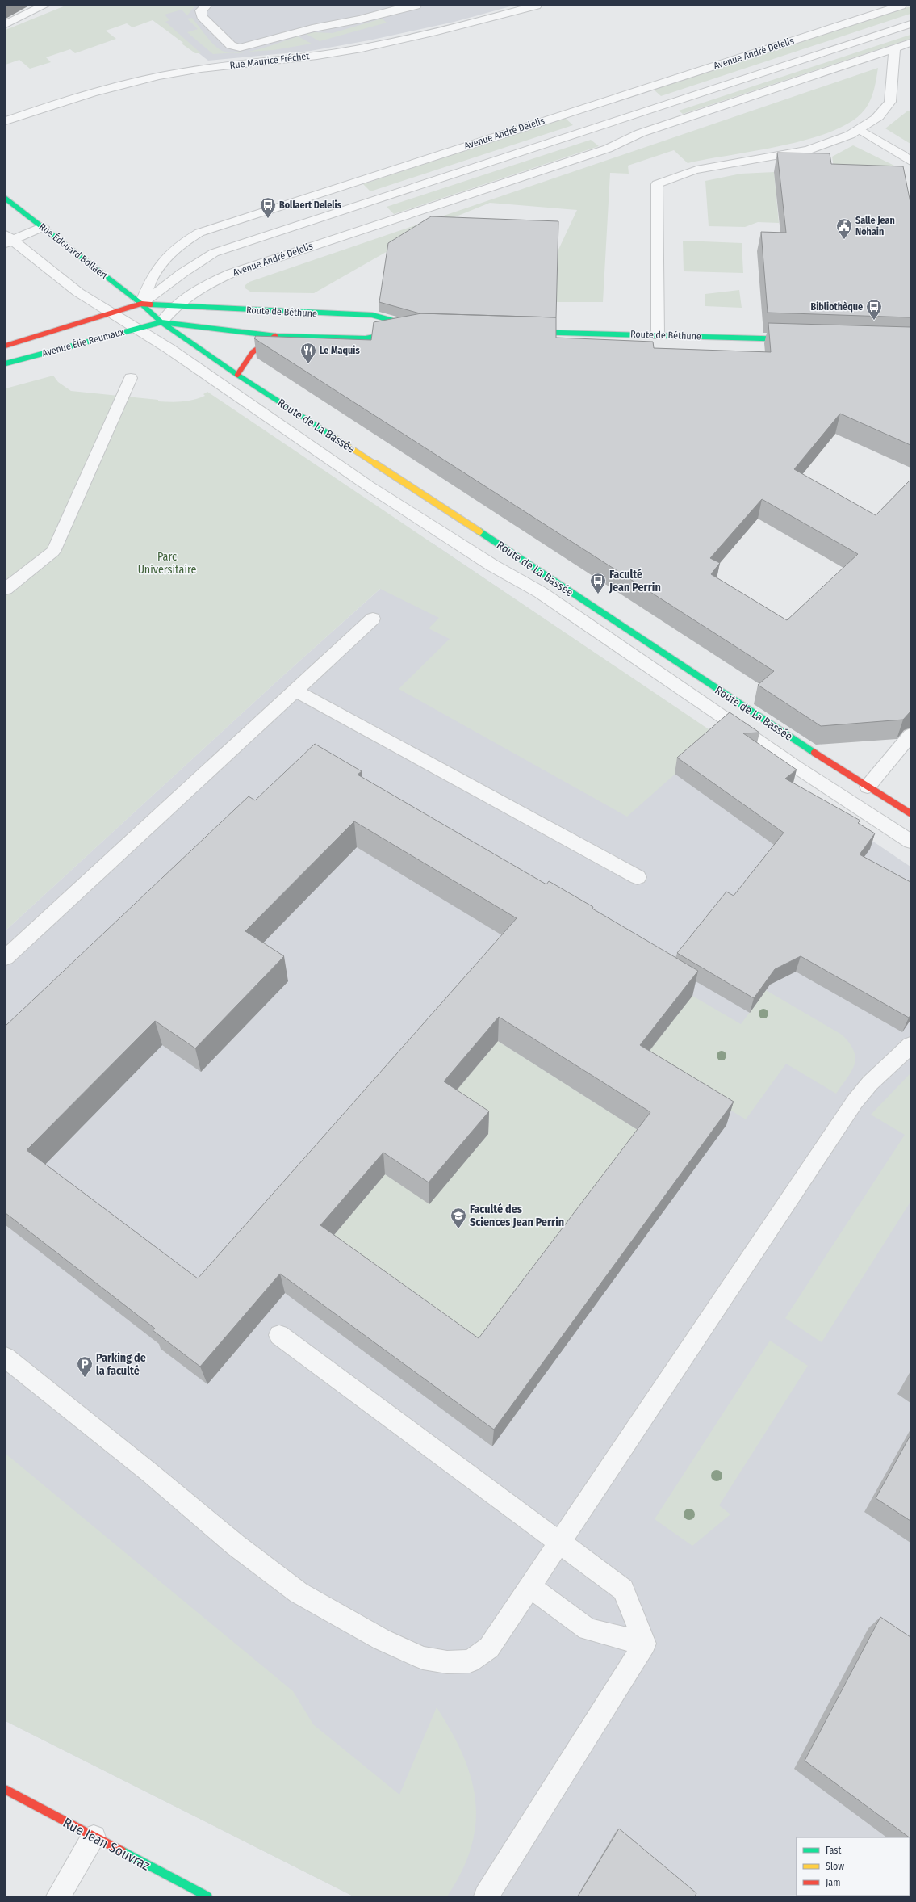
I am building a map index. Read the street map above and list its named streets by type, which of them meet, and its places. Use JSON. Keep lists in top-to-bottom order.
{
  "streets": {
    "main road": [
      "Rue Édouard Bollaert",
      "Route de Béthune",
      "Avenue Élie Reumaux",
      "Route de La Bassée",
      "Rue Jean Souvraz"
    ],
    "street": ["Avenue André Delelis", "Rue Maurice Fréchet"]
  },
  "crossings": [
    ["Avenue André Delelis", "Rue Édouard Bollaert"],
    ["Avenue André Delelis", "Route de Béthune"],
    ["Avenue André Delelis", "Avenue Élie Reumaux"],
    ["Avenue André Delelis", "Route de La Bassée"],
    ["Rue Édouard Bollaert", "Route de Béthune"],
    ["Rue Édouard Bollaert", "Avenue Élie Reumaux"],
    ["Rue Édouard Bollaert", "Route de La Bassée"],
    ["Route de Béthune", "Avenue Élie Reumaux"],
    ["Route de Béthune", "Route de La Bassée"],
    ["Avenue Élie Reumaux", "Route de La Bassée"]
  ],
  "parks": ["Parc Universitaire"],
  "places": {
    "bus stop": ["Bollaert Delelis", "Bibliothèque", "Faculté Jean Perrin"],
    "public building": ["Salle Jean Nohain"],
    "restaurant": ["Le Maquis"],
    "school or university": ["Faculté des Sciences Jean Perrin"],
    "parking": ["Parking de la faculté"]
  },
  "legend": ["Fast", "Slow", "Jam"]
}
